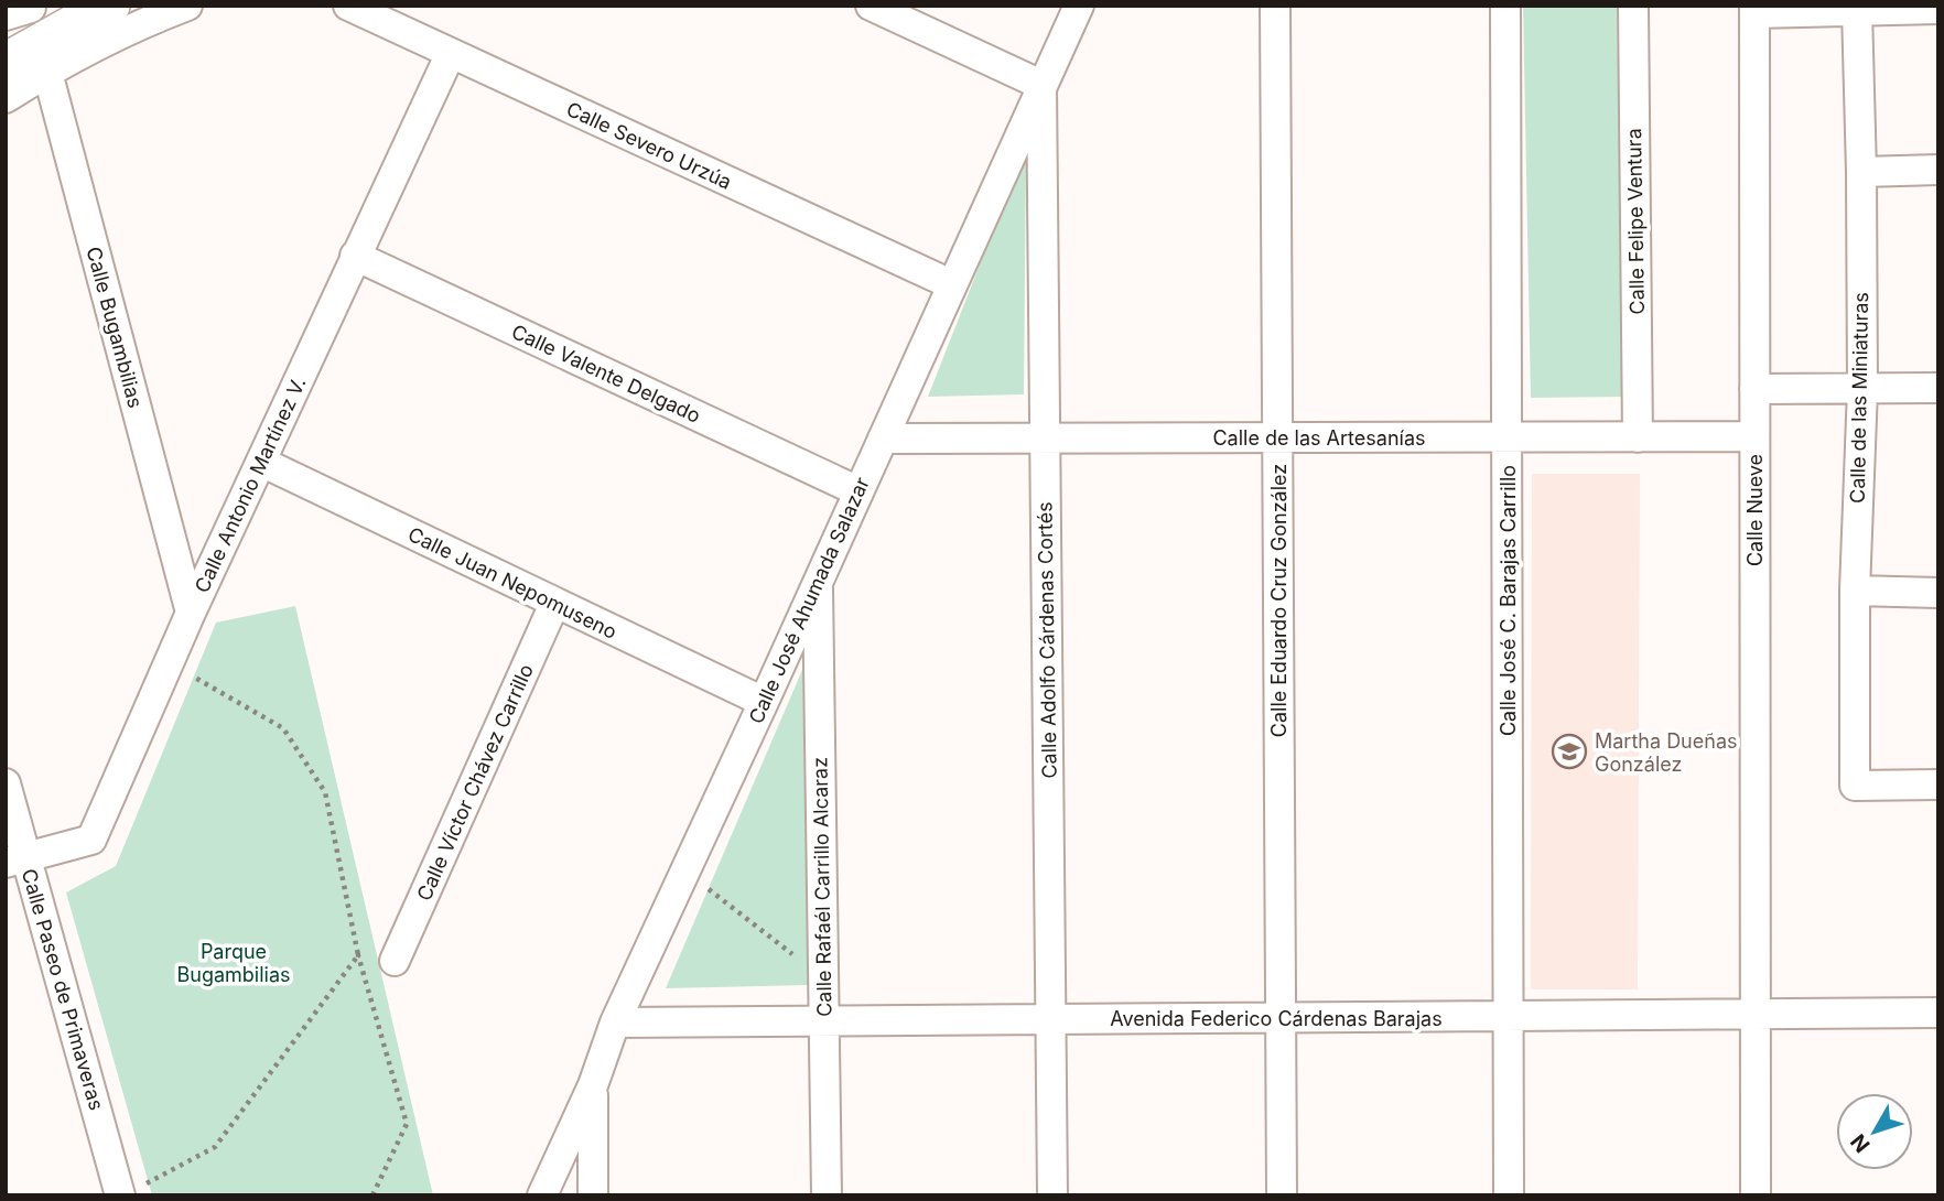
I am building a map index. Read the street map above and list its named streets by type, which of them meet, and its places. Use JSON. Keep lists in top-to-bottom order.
{
  "streets": {
    "street": [
      "Calle Severo Urzúa",
      "Calle Felipe Ventura",
      "Calle Bugambilias",
      "Calle Valente Delgado",
      "Calle de las Miniaturas",
      "Calle de las Artesanías",
      "Calle Antonio Martínez V.",
      "Calle Nueve",
      "Calle Juan Nepomuseno",
      "Calle José Ahumada Salazar",
      "Calle Eduardo Cruz González",
      "Calle José C. Barajas Carrillo",
      "Calle Adolfo Cárdenas Cortés",
      "Calle Víctor Chávez Carrillo",
      "Calle Rafaél Carrillo Alcaraz",
      "Calle Paseo de Primaveras",
      "Avenida Federico Cárdenas Barajas"
    ]
  },
  "crossings": [
    ["Calle Severo Urzúa", "Calle Antonio Martínez V."],
    ["Calle Severo Urzúa", "Calle José Ahumada Salazar"],
    ["Calle Felipe Ventura", "Calle de las Artesanías"],
    ["Calle Bugambilias", "Calle Antonio Martínez V."],
    ["Calle Valente Delgado", "Calle Antonio Martínez V."],
    ["Calle Valente Delgado", "Calle José Ahumada Salazar"],
    ["Calle de las Artesanías", "Calle Nueve"],
    ["Calle de las Artesanías", "Calle José Ahumada Salazar"],
    ["Calle de las Artesanías", "Calle Eduardo Cruz González"],
    ["Calle de las Artesanías", "Calle José C. Barajas Carrillo"],
    ["Calle de las Artesanías", "Calle Adolfo Cárdenas Cortés"],
    ["Calle Antonio Martínez V.", "Calle Juan Nepomuseno"],
    ["Calle Antonio Martínez V.", "Calle Paseo de Primaveras"],
    ["Calle Nueve", "Avenida Federico Cárdenas Barajas"],
    ["Calle Juan Nepomuseno", "Calle José Ahumada Salazar"],
    ["Calle Juan Nepomuseno", "Calle Víctor Chávez Carrillo"],
    ["Calle José Ahumada Salazar", "Calle Adolfo Cárdenas Cortés"],
    ["Calle José Ahumada Salazar", "Calle Rafaél Carrillo Alcaraz"],
    ["Calle José Ahumada Salazar", "Avenida Federico Cárdenas Barajas"],
    ["Calle Eduardo Cruz González", "Avenida Federico Cárdenas Barajas"],
    ["Calle José C. Barajas Carrillo", "Avenida Federico Cárdenas Barajas"],
    ["Calle Adolfo Cárdenas Cortés", "Avenida Federico Cárdenas Barajas"],
    ["Calle Rafaél Carrillo Alcaraz", "Avenida Federico Cárdenas Barajas"]
  ],
  "parks": ["Parque Bugambilias"],
  "places": {
    "school or university": ["Martha Dueñas González"]
  },
  "north": "bottom left"
}
